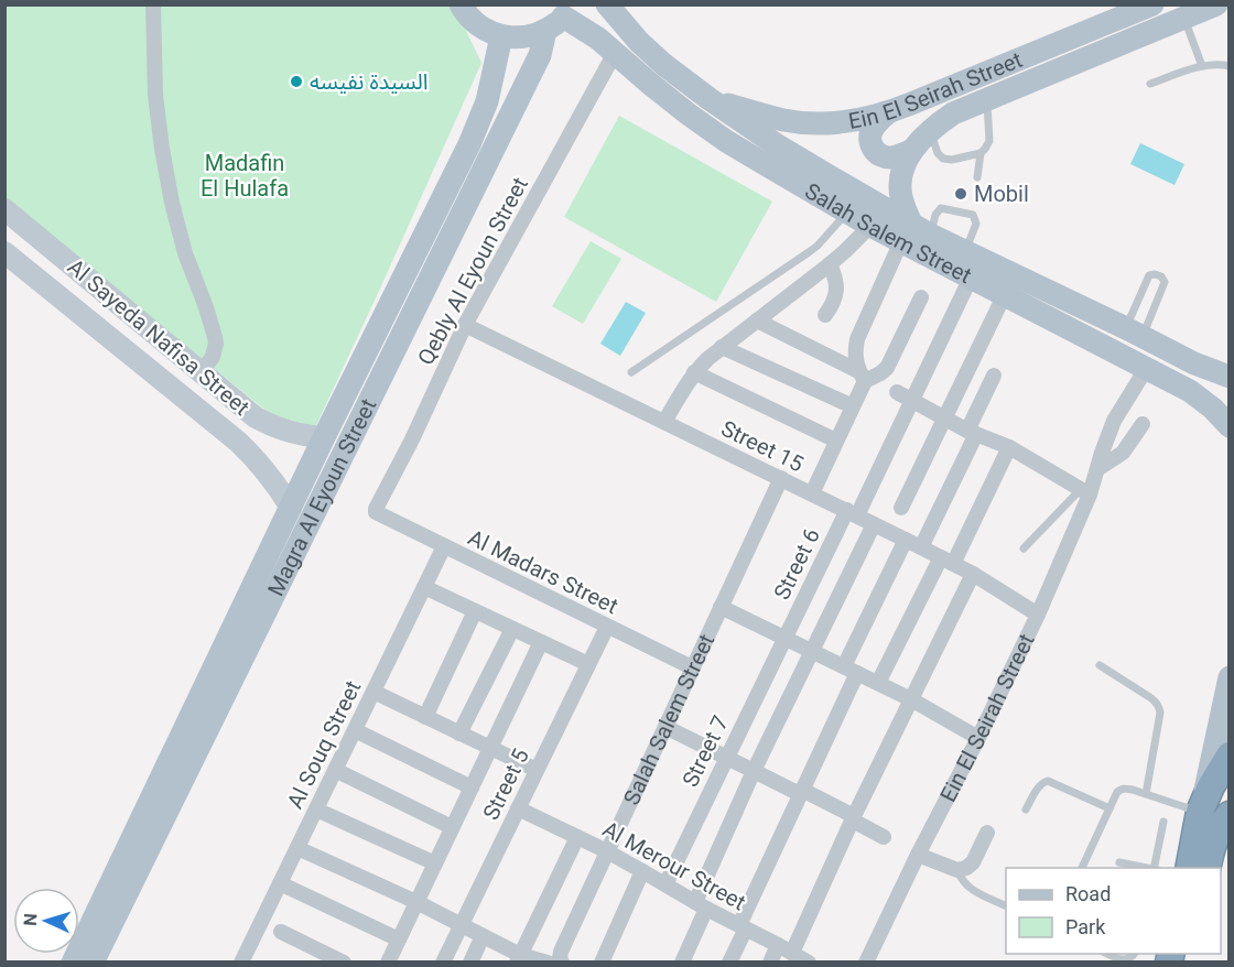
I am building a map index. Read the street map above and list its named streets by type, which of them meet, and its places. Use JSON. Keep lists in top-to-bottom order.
{
  "streets": {
    "main road": ["Ein El Seirah Street", "Salah Salem Street", "Magra Al Eyoun Street"],
    "street": [
      "Qebly Al Eyoun Street",
      "Al Sayeda Nafisa Street",
      "Street 15",
      "Street 6",
      "Al Madars Street",
      "Al Souq Street",
      "Street 7",
      "Street 5",
      "Al Merour Street"
    ]
  },
  "crossings": [
    ["Ein El Seirah Street", "Salah Salem Street"],
    ["Ein El Seirah Street", "Street 15"],
    ["Salah Salem Street", "Qebly Al Eyoun Street"],
    ["Salah Salem Street", "Street 15"],
    ["Salah Salem Street", "Magra Al Eyoun Street"],
    ["Salah Salem Street", "Street 6"],
    ["Salah Salem Street", "Al Madars Street"],
    ["Salah Salem Street", "Al Merour Street"],
    ["Qebly Al Eyoun Street", "Street 15"],
    ["Qebly Al Eyoun Street", "Al Madars Street"],
    ["Al Sayeda Nafisa Street", "Magra Al Eyoun Street"],
    ["Street 15", "Street 6"],
    ["Street 6", "Street 7"],
    ["Al Madars Street", "Al Souq Street"],
    ["Al Madars Street", "Street 5"],
    ["Street 7", "Al Merour Street"],
    ["Street 5", "Al Merour Street"]
  ],
  "parks": ["Madafin El Hulafa"],
  "places": ["السيدة نفيسه", "Mobil"],
  "legend": ["Road", "Park"],
  "north": "left"
}
